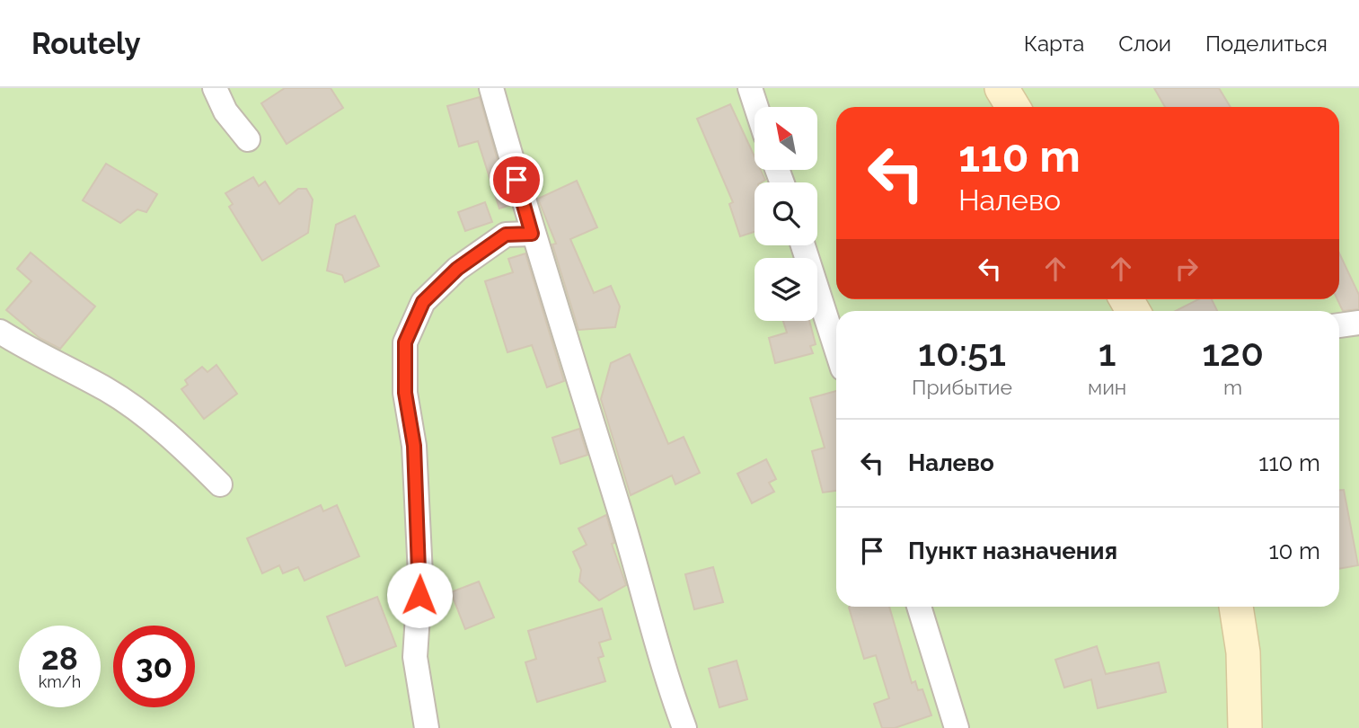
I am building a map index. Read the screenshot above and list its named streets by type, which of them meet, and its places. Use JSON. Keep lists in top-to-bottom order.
{
  "north": "top left",
  "page": {
    "header": "Routely",
    "nav": ["Карта", "Слои", "Поделиться"],
    "turn": ["110 m", "Налево"],
    "eta": [
      "10:51",
      "Прибытие",
      "1",
      "мин",
      "120",
      "m"
    ],
    "list": [
      {
        "name": "Налево",
        "value": "110 m"
      },
      {
        "name": "Пункт назначения",
        "value": "10 m"
      }
    ],
    "speed": "28 km/h",
    "limit": "30"
  }
}
